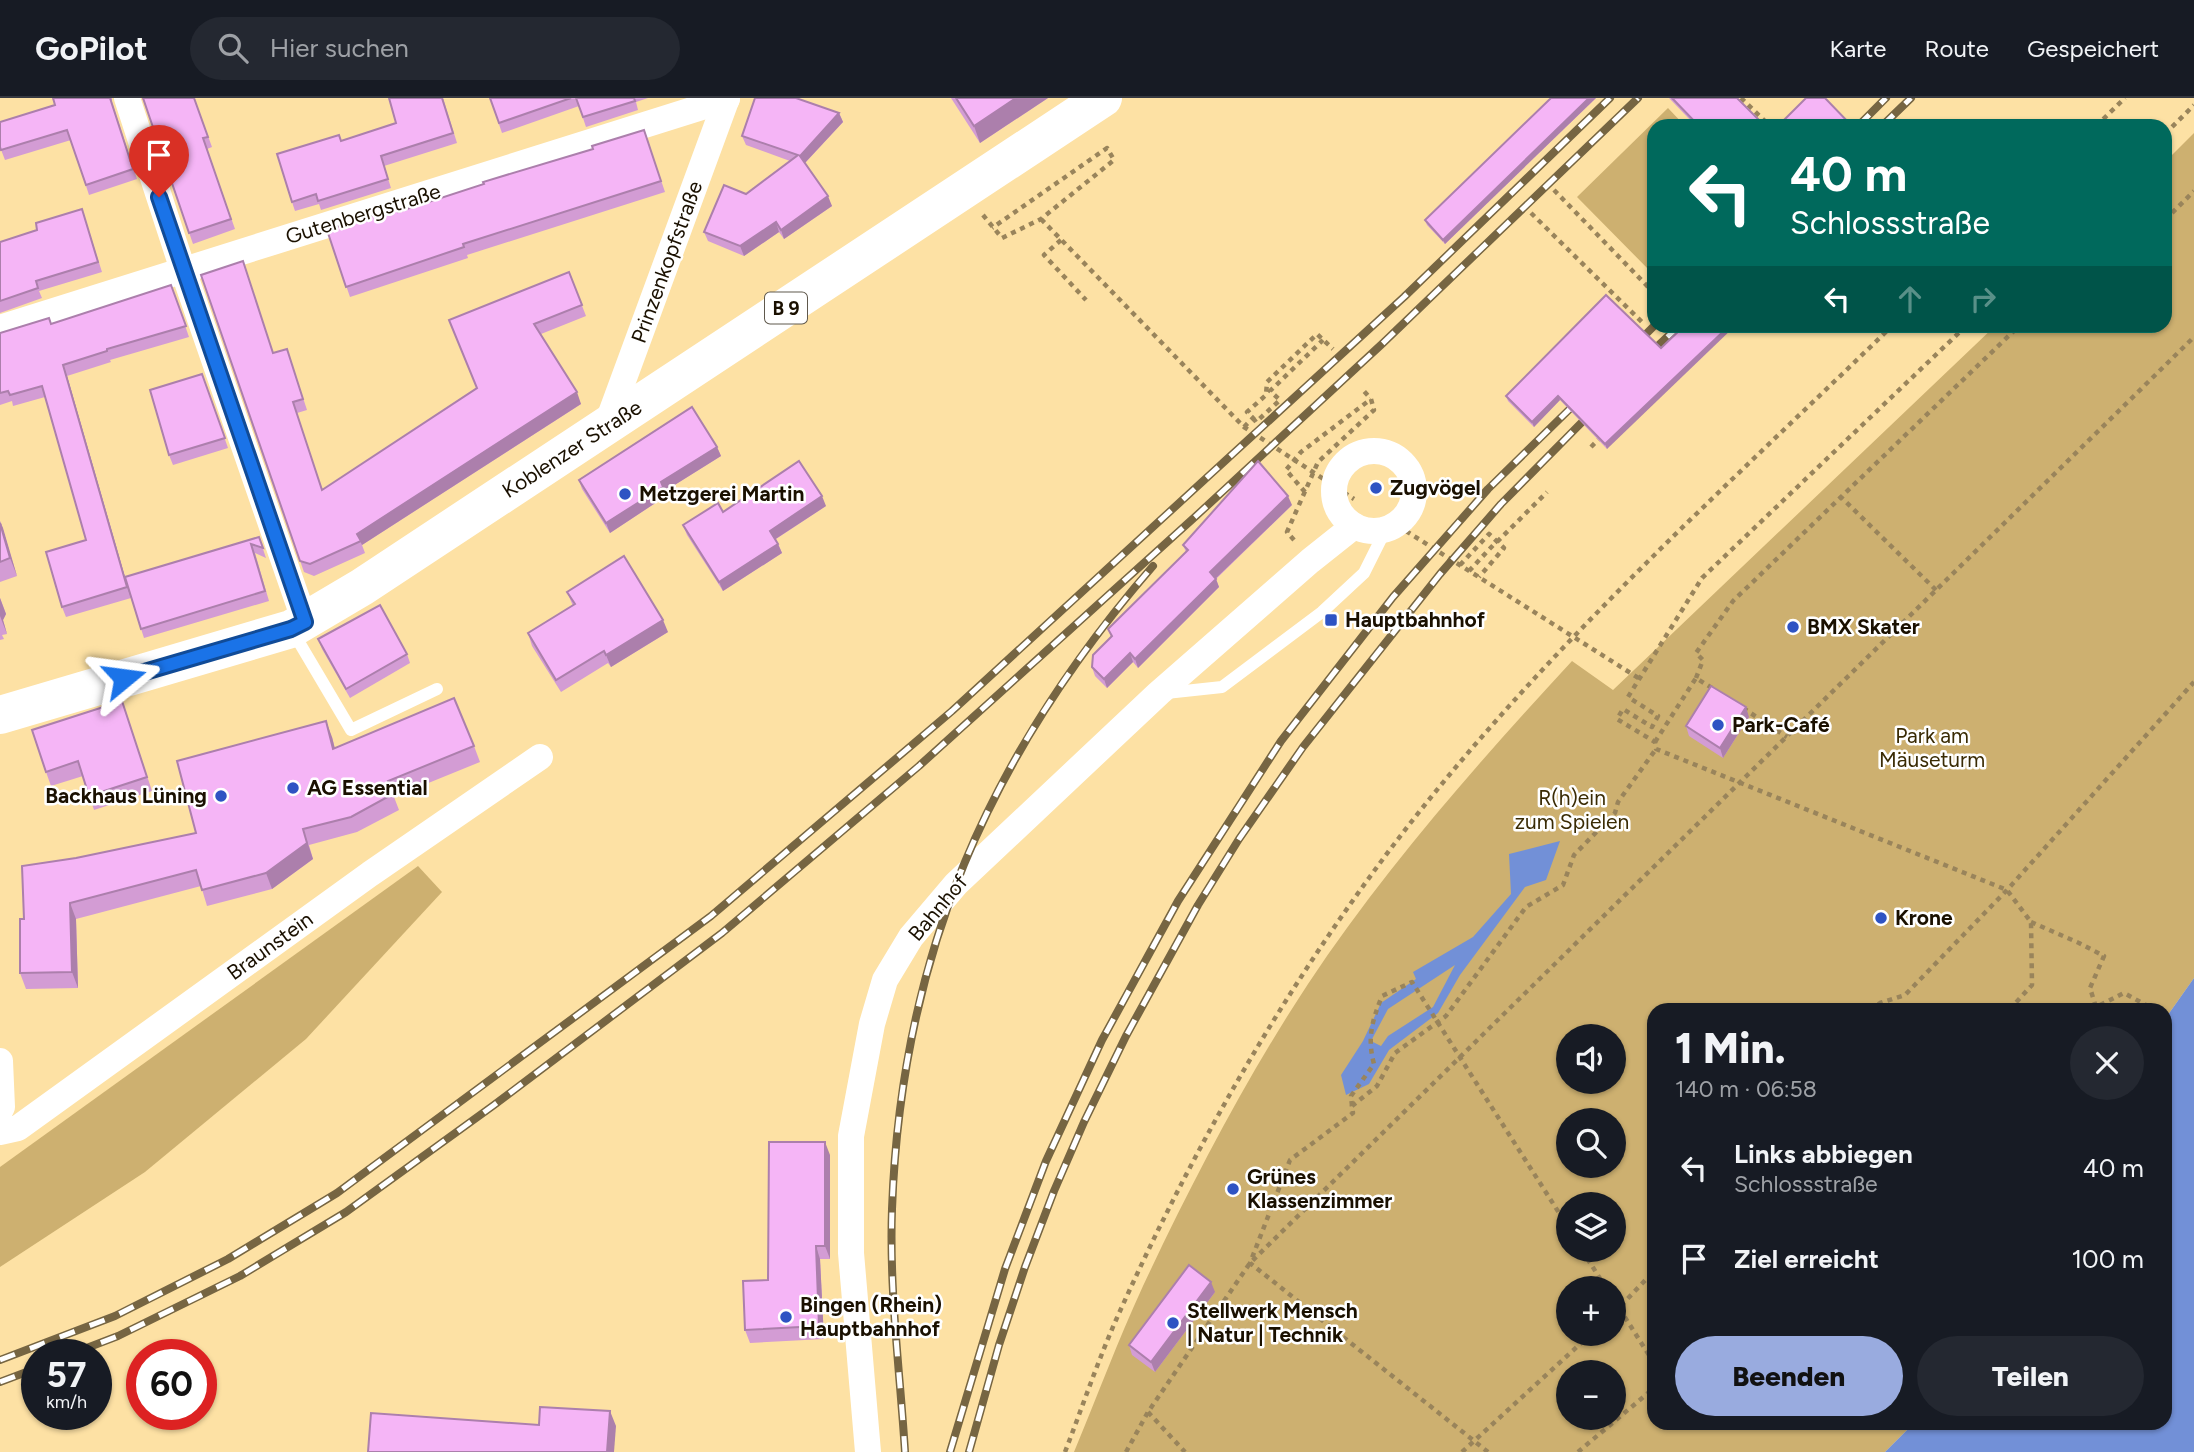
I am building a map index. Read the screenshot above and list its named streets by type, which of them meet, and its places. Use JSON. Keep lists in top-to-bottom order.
{
  "streets": {
    "main road": ["B 9", "Koblenzer Straße"],
    "street": [
      "Gutenbergstraße",
      "Prinzenkopfstraße",
      "Bahnhof",
      "Braunstein"
    ]
  },
  "crossings": [
    ["Gutenbergstraße", "Prinzenkopfstraße"],
    ["Prinzenkopfstraße", "Koblenzer Straße"]
  ],
  "parks": ["Park am Mäuseturm", "R(h)ein zum Spielen"],
  "places": {
    "other": [
      "Zugvögel",
      "Metzgerei Martin",
      "BMX Skater",
      "Park-Café",
      "AG Essential",
      "Backhaus Lüning",
      "Krone",
      "Grünes Klassenzimmer",
      "Bingen (Rhein) Hauptbahnhof",
      "Stellwerk Mensch | Natur | Technik"
    ],
    "transit": ["Hauptbahnhof"]
  },
  "page": {
    "header": "GoPilot",
    "search": "Hier suchen",
    "nav": ["Karte", "Route", "Gespeichert"],
    "turn": ["40 m", "Schlossstraße"],
    "heading": ["1 Min.", "140 m · 06:58"],
    "map_buttons": ["+", "−"],
    "list": [
      {
        "name": "Links abbiegen",
        "note": "Schlossstraße",
        "value": "40 m"
      },
      {
        "name": "Ziel erreicht",
        "value": "100 m"
      }
    ],
    "buttons": ["Beenden", "Teilen"],
    "speed": "57 km/h",
    "limit": "60"
  }
}
